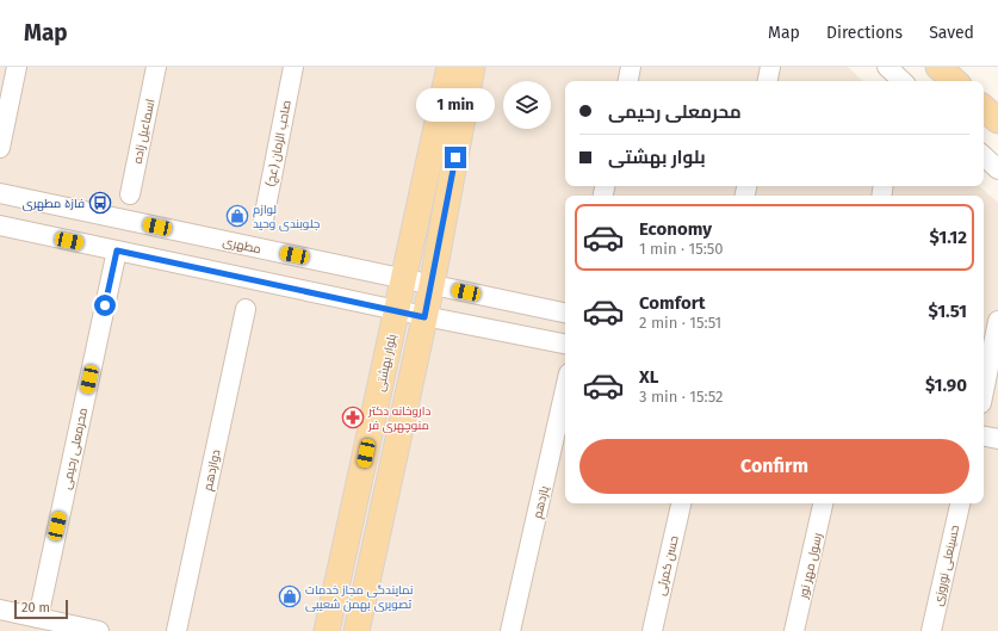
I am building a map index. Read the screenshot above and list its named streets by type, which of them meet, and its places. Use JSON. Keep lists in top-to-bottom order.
{
  "streets": {
    "main road": ["بلوار بهشتی"],
    "street": [
      "اسماعیل زاده",
      "صاحب الزمان (عج)",
      "مطهری",
      "محرمعلی رحیمی",
      "دوازدهم",
      "یازدهم",
      "حسن کمرئی",
      "رسول مهر نور",
      "حسینعلی نوروزی"
    ]
  },
  "crossings": [
    ["مطهری", "بلوار بهشتی"]
  ],
  "places": {
    "bus stop": ["فاز۵ مطهری"],
    "shop": ["لوازم جلوبندی وحید", "نمایندگی مجاز خدمات تصویری بهمن شعیبی"],
    "pharmacy": ["داروخانه دکتر منوچهری فر"]
  },
  "scale_bar": "20 m",
  "page": {
    "header": "Map",
    "nav": ["Map", "Directions", "Saved"],
    "banner": ["محرمعلی رحیمی", "بلوار بهشتی"],
    "bubble": "1 min",
    "list": [
      {
        "name": "Economy",
        "note": "1 min · 15:50",
        "value": "$1.12"
      },
      {
        "name": "Comfort",
        "note": "2 min · 15:51",
        "value": "$1.51"
      },
      {
        "name": "XL",
        "note": "3 min · 15:52",
        "value": "$1.90"
      }
    ],
    "buttons": "Confirm",
    "scale": "20 m"
  }
}
